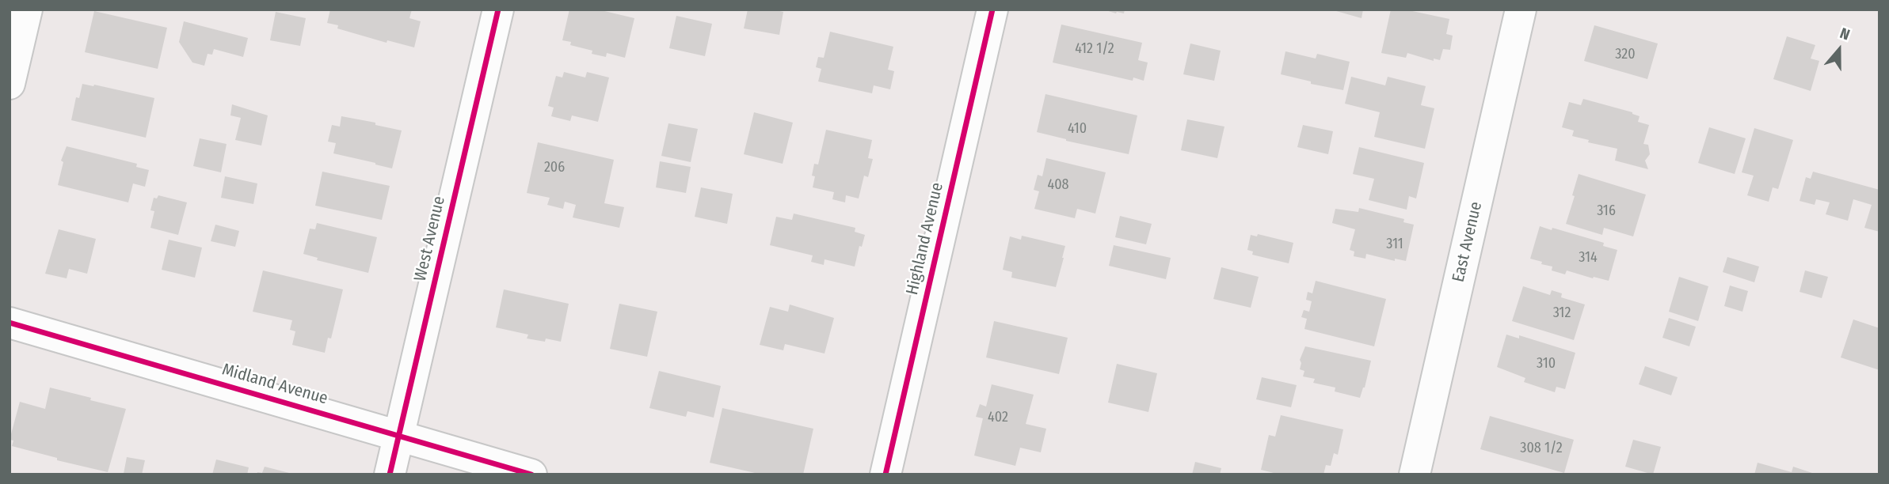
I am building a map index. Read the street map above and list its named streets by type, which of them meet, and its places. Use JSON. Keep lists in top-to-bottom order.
{
  "streets": {
    "street": [
      "West Avenue",
      "Highland Avenue",
      "East Avenue",
      "Midland Avenue"
    ]
  },
  "crossings": [
    ["West Avenue", "Midland Avenue"]
  ],
  "house_numbers": [
    "412 1/2",
    "320",
    "410",
    "206",
    "408",
    "316",
    "311",
    "314",
    "312",
    "310",
    "402",
    "308 1/2"
  ],
  "north": "top"
}
